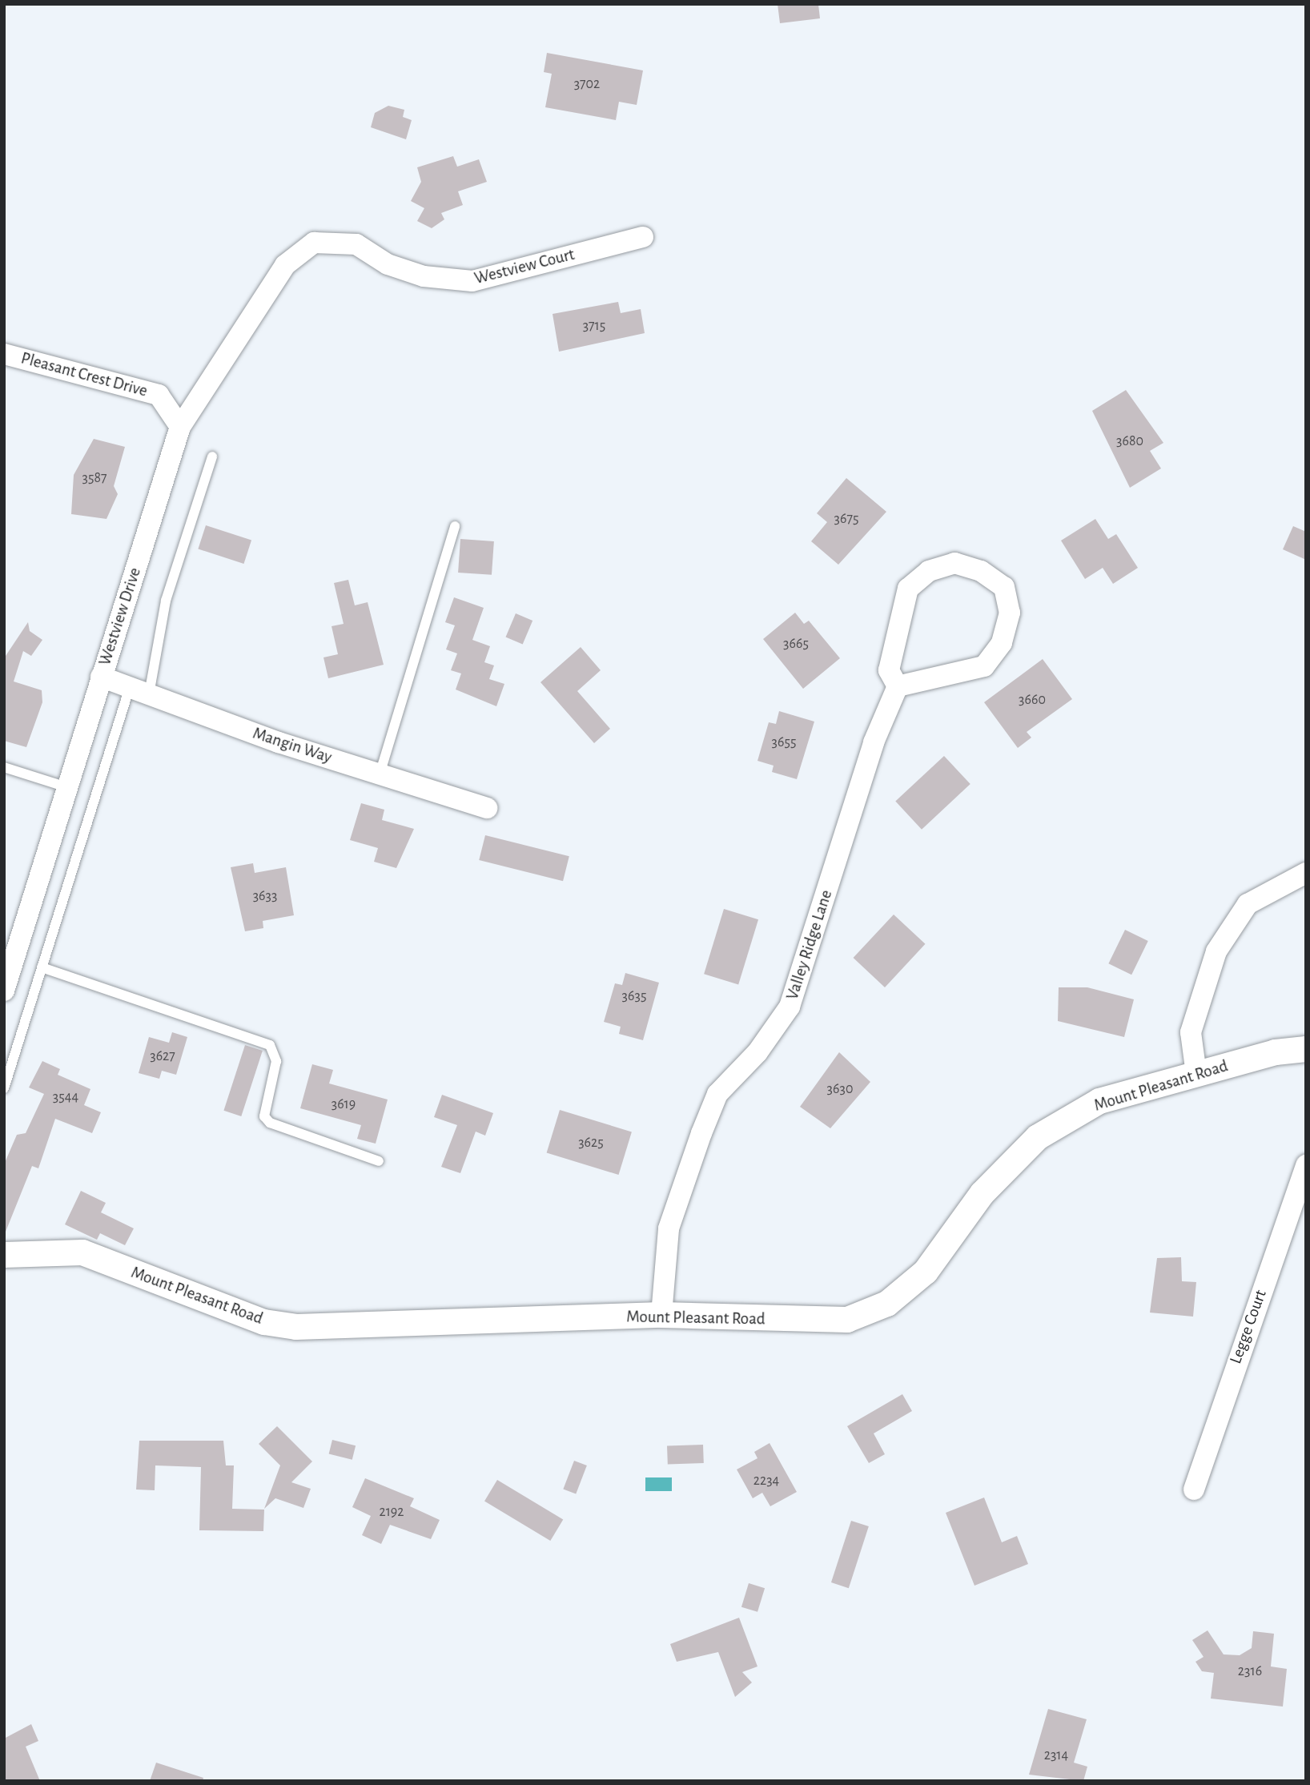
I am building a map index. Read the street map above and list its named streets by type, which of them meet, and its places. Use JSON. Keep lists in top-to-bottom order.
{
  "streets": {
    "street": [
      "Westview Court",
      "Pleasant Crest Drive",
      "Westview Drive",
      "Mangin Way",
      "Valley Ridge Lane",
      "Mount Pleasant Road",
      "Legge Court"
    ]
  },
  "crossings": [
    ["Westview Court", "Westview Drive"],
    ["Pleasant Crest Drive", "Westview Drive"],
    ["Westview Drive", "Mangin Way"],
    ["Valley Ridge Lane", "Mount Pleasant Road"]
  ],
  "house_numbers": [
    "3702",
    "3715",
    "3680",
    "3587",
    "3675",
    "3665",
    "3660",
    "3655",
    "3633",
    "3635",
    "3627",
    "3630",
    "3544",
    "3619",
    "3625",
    "2234",
    "2192",
    "2316",
    "2314"
  ]
}
